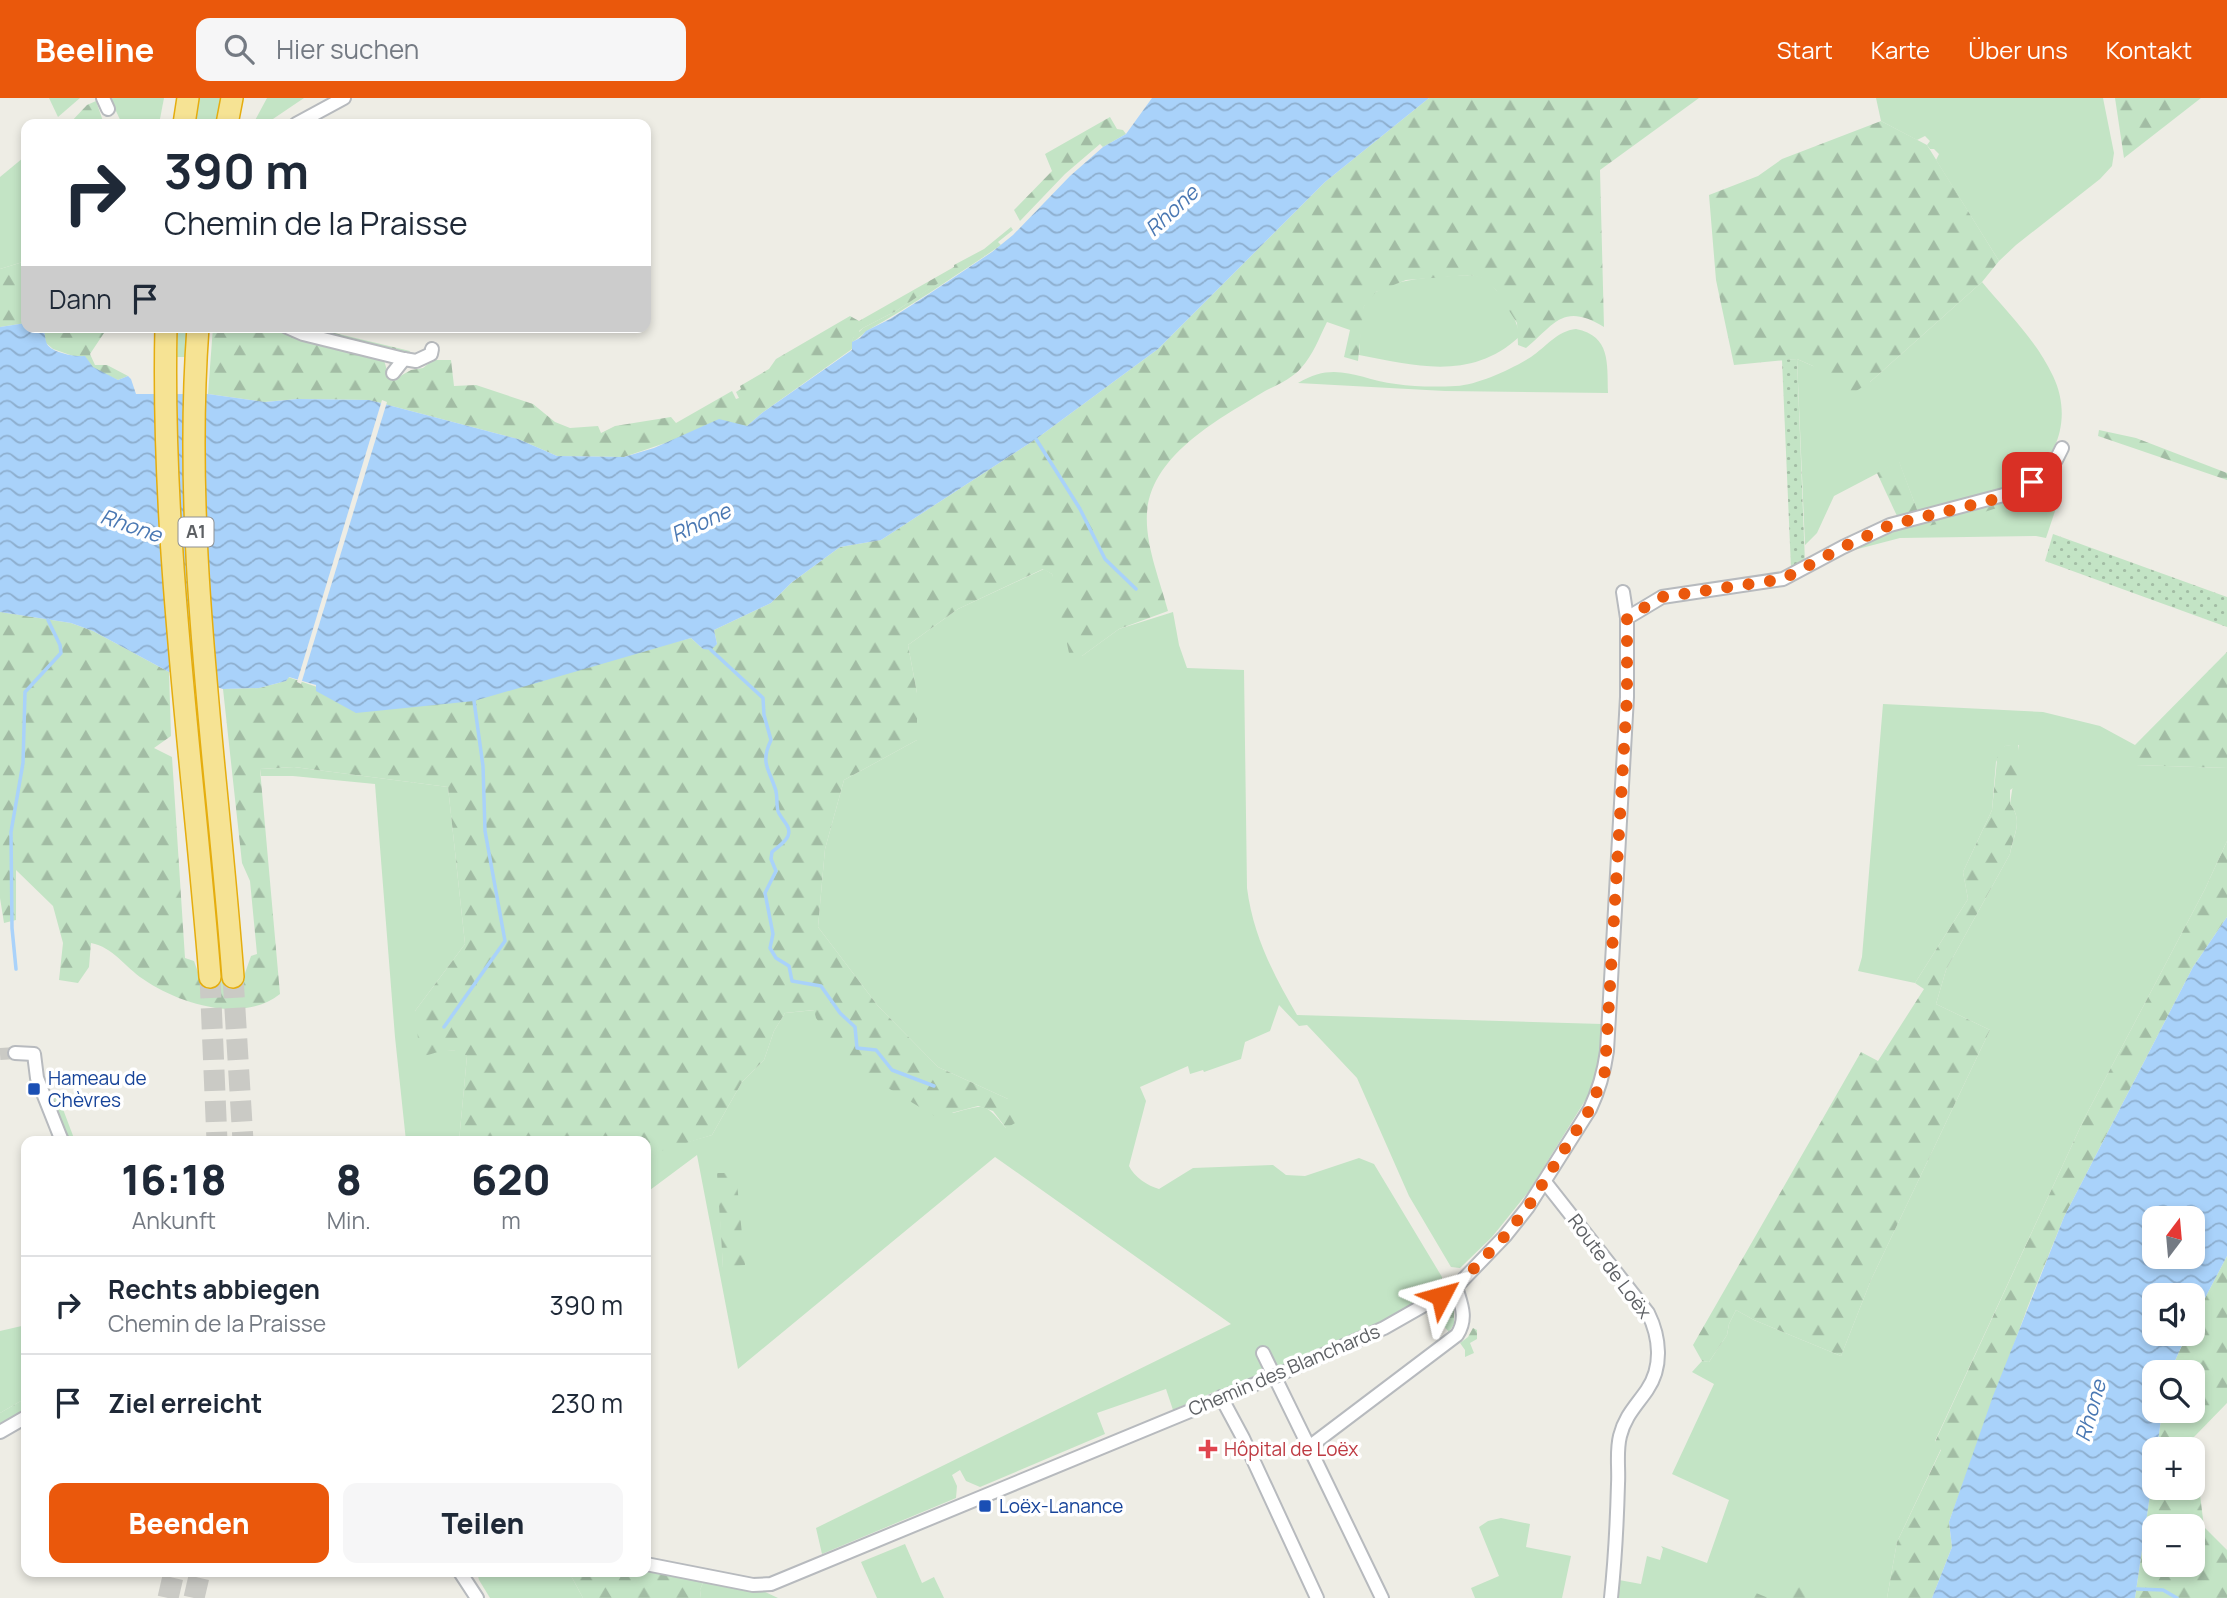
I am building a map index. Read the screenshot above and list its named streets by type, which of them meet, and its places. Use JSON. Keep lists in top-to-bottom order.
{
  "streets": {
    "highway": ["A1"],
    "street": ["Route de Loëx", "Chemin des Blanchards"]
  },
  "crossings": [
    ["Route de Loëx", "Chemin des Blanchards"]
  ],
  "water": ["Rhone"],
  "places": {
    "transit": ["Hameau de Chèvres", "Loëx-Lanance"],
    "health": ["Hôpital de Loëx"]
  },
  "north": "top",
  "page": {
    "header": "Beeline",
    "search": "Hier suchen",
    "nav": [
      "Start",
      "Karte",
      "Über uns",
      "Kontakt"
    ],
    "turn": ["390 m", "Chemin de la Praisse"],
    "then": "Dann",
    "eta": [
      "16:18",
      "Ankunft",
      "8",
      "Min.",
      "620",
      "m"
    ],
    "map_buttons": ["+", "−"],
    "list": [
      {
        "name": "Rechts abbiegen",
        "note": "Chemin de la Praisse",
        "value": "390 m"
      },
      {
        "name": "Ziel erreicht",
        "value": "230 m"
      }
    ],
    "buttons": ["Beenden", "Teilen"]
  }
}
